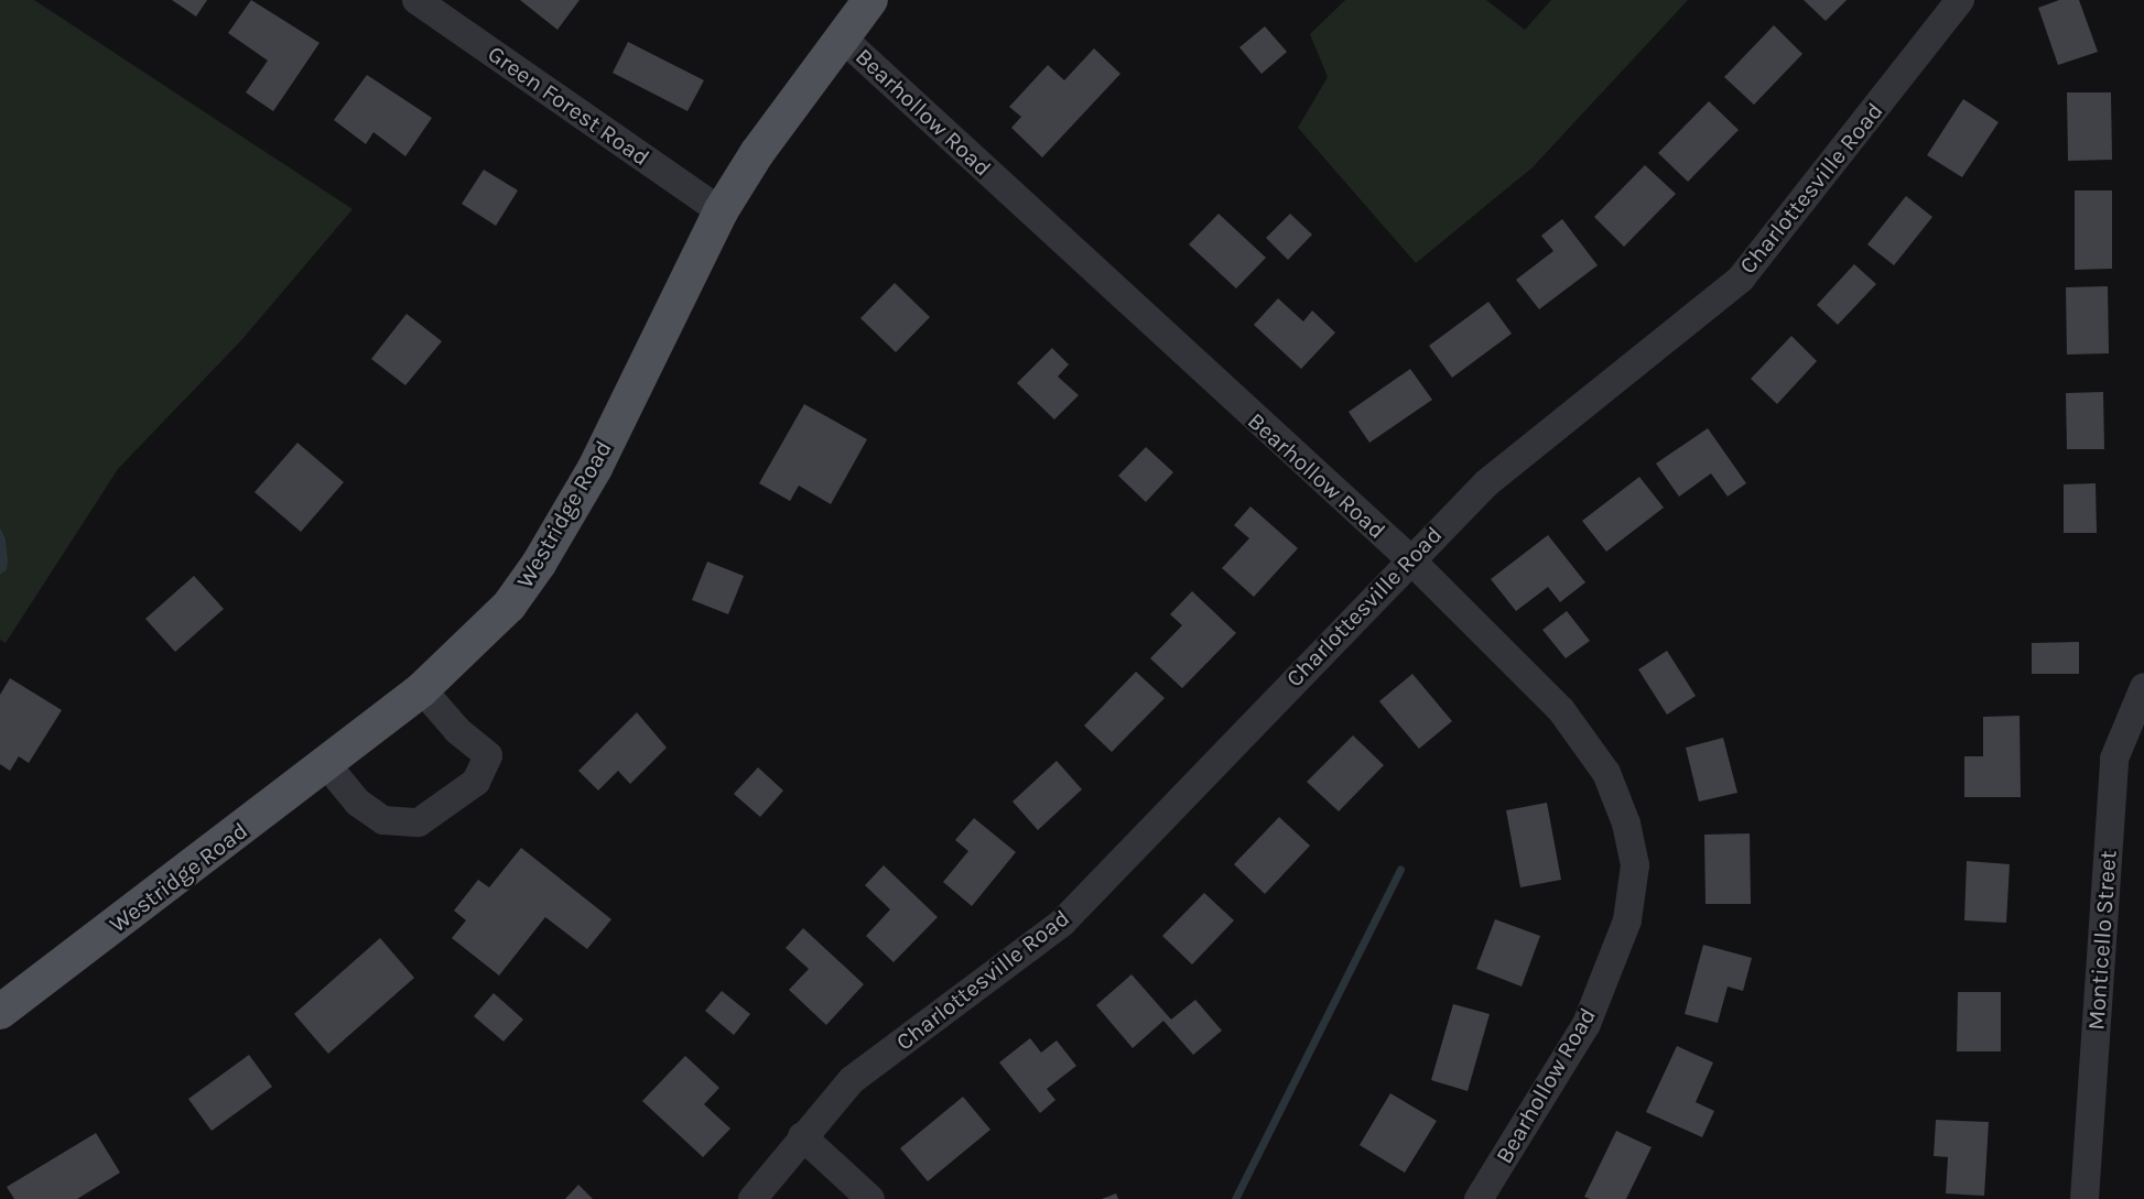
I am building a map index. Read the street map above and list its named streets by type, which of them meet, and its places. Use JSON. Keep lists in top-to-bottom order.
{
  "streets": {
    "main road": ["Westridge Road"],
    "street": [
      "Green Forest Road",
      "Bearhollow Road",
      "Charlottesville Road",
      "Monticello Street"
    ]
  },
  "crossings": [
    ["Green Forest Road", "Westridge Road"],
    ["Bearhollow Road", "Charlottesville Road"],
    ["Bearhollow Road", "Westridge Road"]
  ]
}
